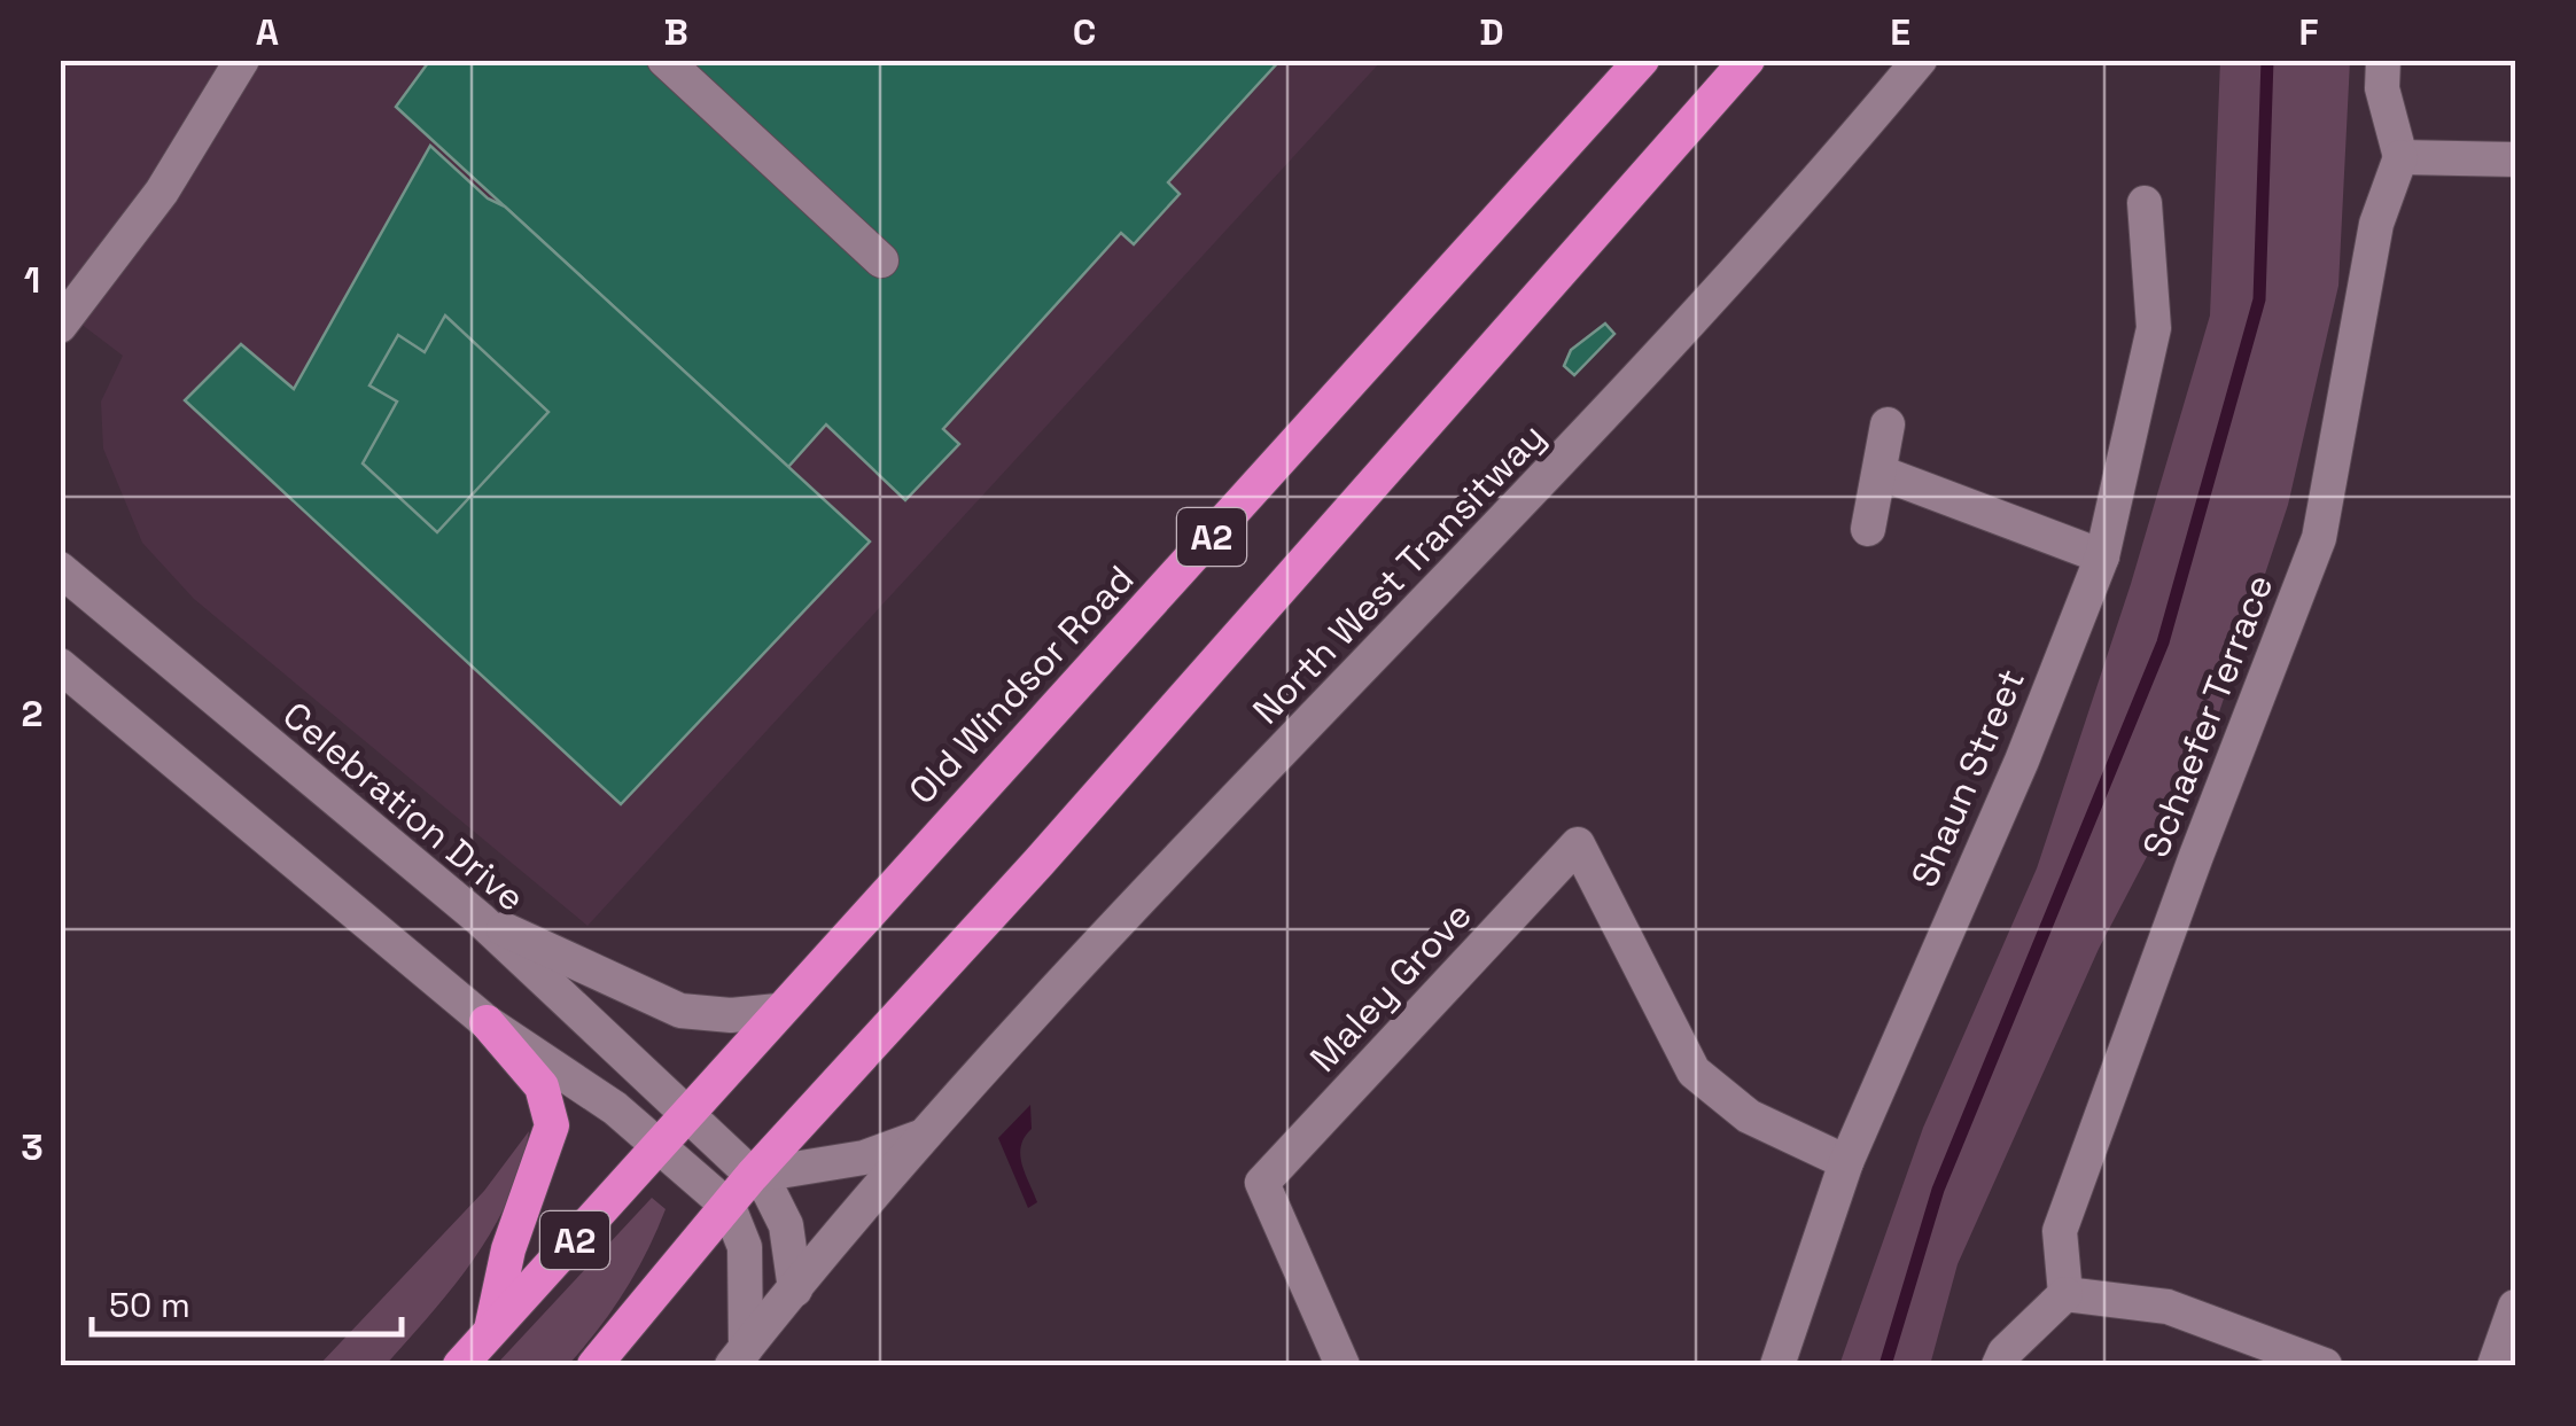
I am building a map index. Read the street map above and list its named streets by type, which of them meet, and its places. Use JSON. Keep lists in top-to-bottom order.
{
  "streets": {
    "highway": ["A2", "Old Windsor Road"],
    "street": [
      "North West Transitway",
      "Schaefer Terrace",
      "Shaun Street",
      "Celebration Drive",
      "Maley Grove"
    ]
  },
  "crossings": [
    ["A2", "North West Transitway"],
    ["A2", "Celebration Drive"],
    ["North West Transitway", "Celebration Drive"],
    ["Old Windsor Road", "Celebration Drive"],
    ["Shaun Street", "Maley Grove"]
  ],
  "scale_bar": "50 m",
  "grid": {
    "columns": [
      "A",
      "B",
      "C",
      "D",
      "E",
      "F"
    ],
    "rows": ["1", "2", "3"]
  }
}
